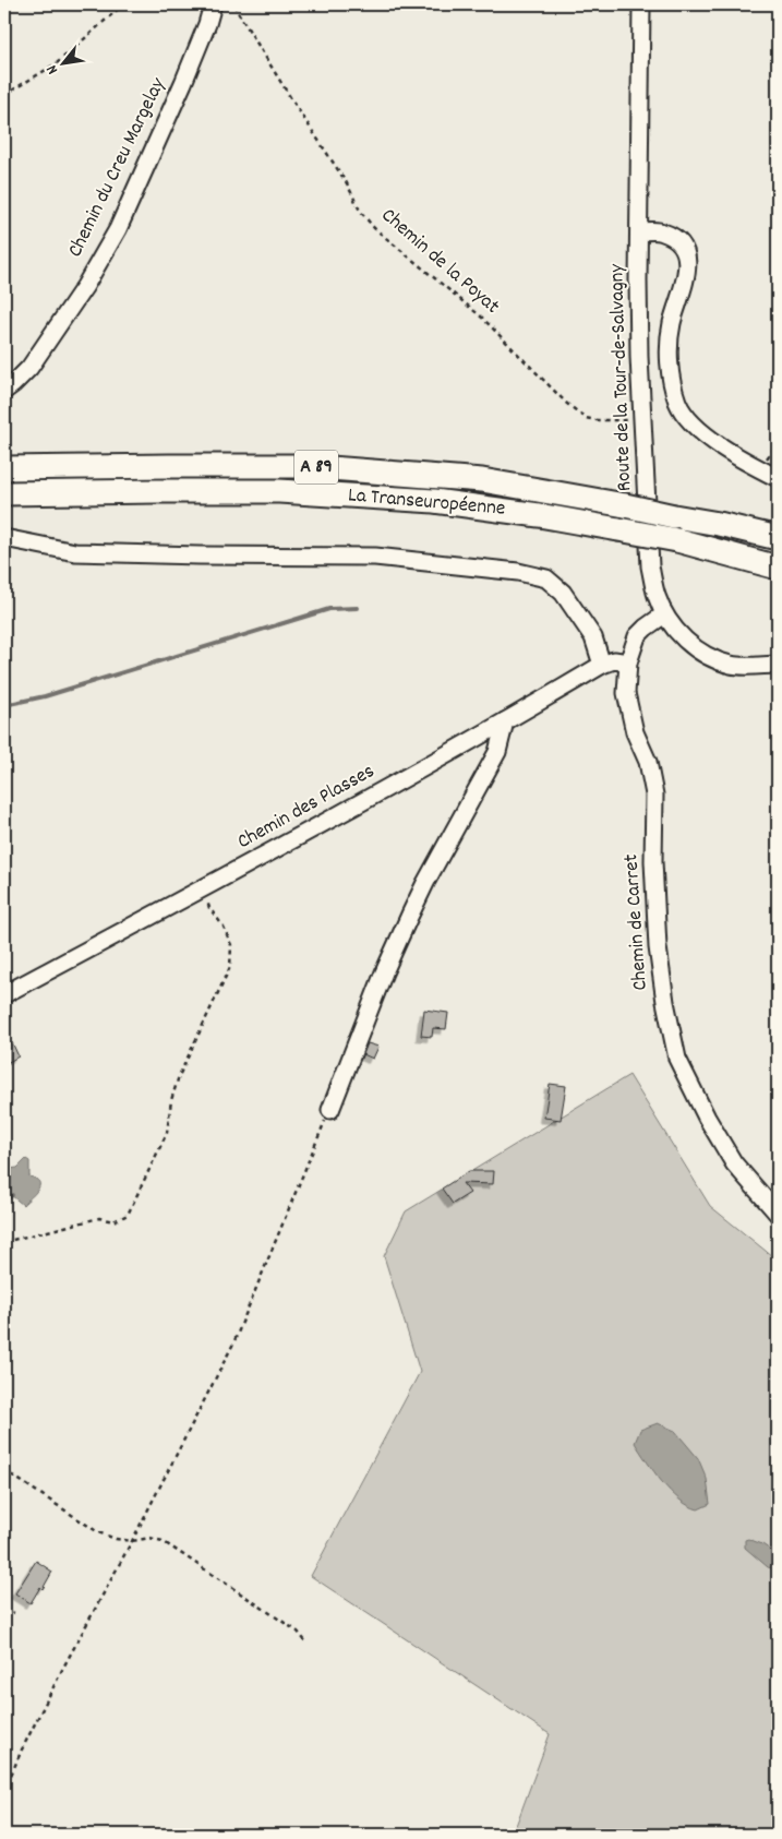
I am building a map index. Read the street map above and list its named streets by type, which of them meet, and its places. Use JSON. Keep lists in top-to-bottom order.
{
  "streets": {
    "highway": ["A 89", "La Transeuropéenne"],
    "street": [
      "Chemin du Creu Margelay",
      "Route de la Tour-de-Salvagny",
      "Chemin des Plasses",
      "Chemin de Carret"
    ],
    "path": ["Chemin de la Poyat"]
  },
  "crossings": [
    ["Chemin de la Poyat", "Route de la Tour-de-Salvagny"],
    ["Route de la Tour-de-Salvagny", "Chemin de Carret"],
    ["Chemin des Plasses", "Chemin de Carret"]
  ],
  "north": "bottom left"
}
